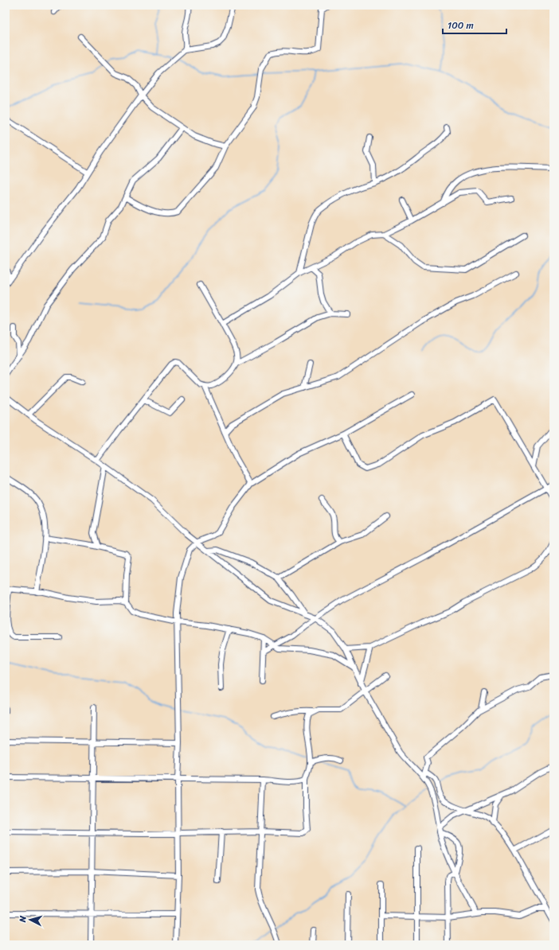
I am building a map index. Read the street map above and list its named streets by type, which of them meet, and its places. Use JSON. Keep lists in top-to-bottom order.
{
  "scale_bar": "100 m",
  "north": "left"
}
